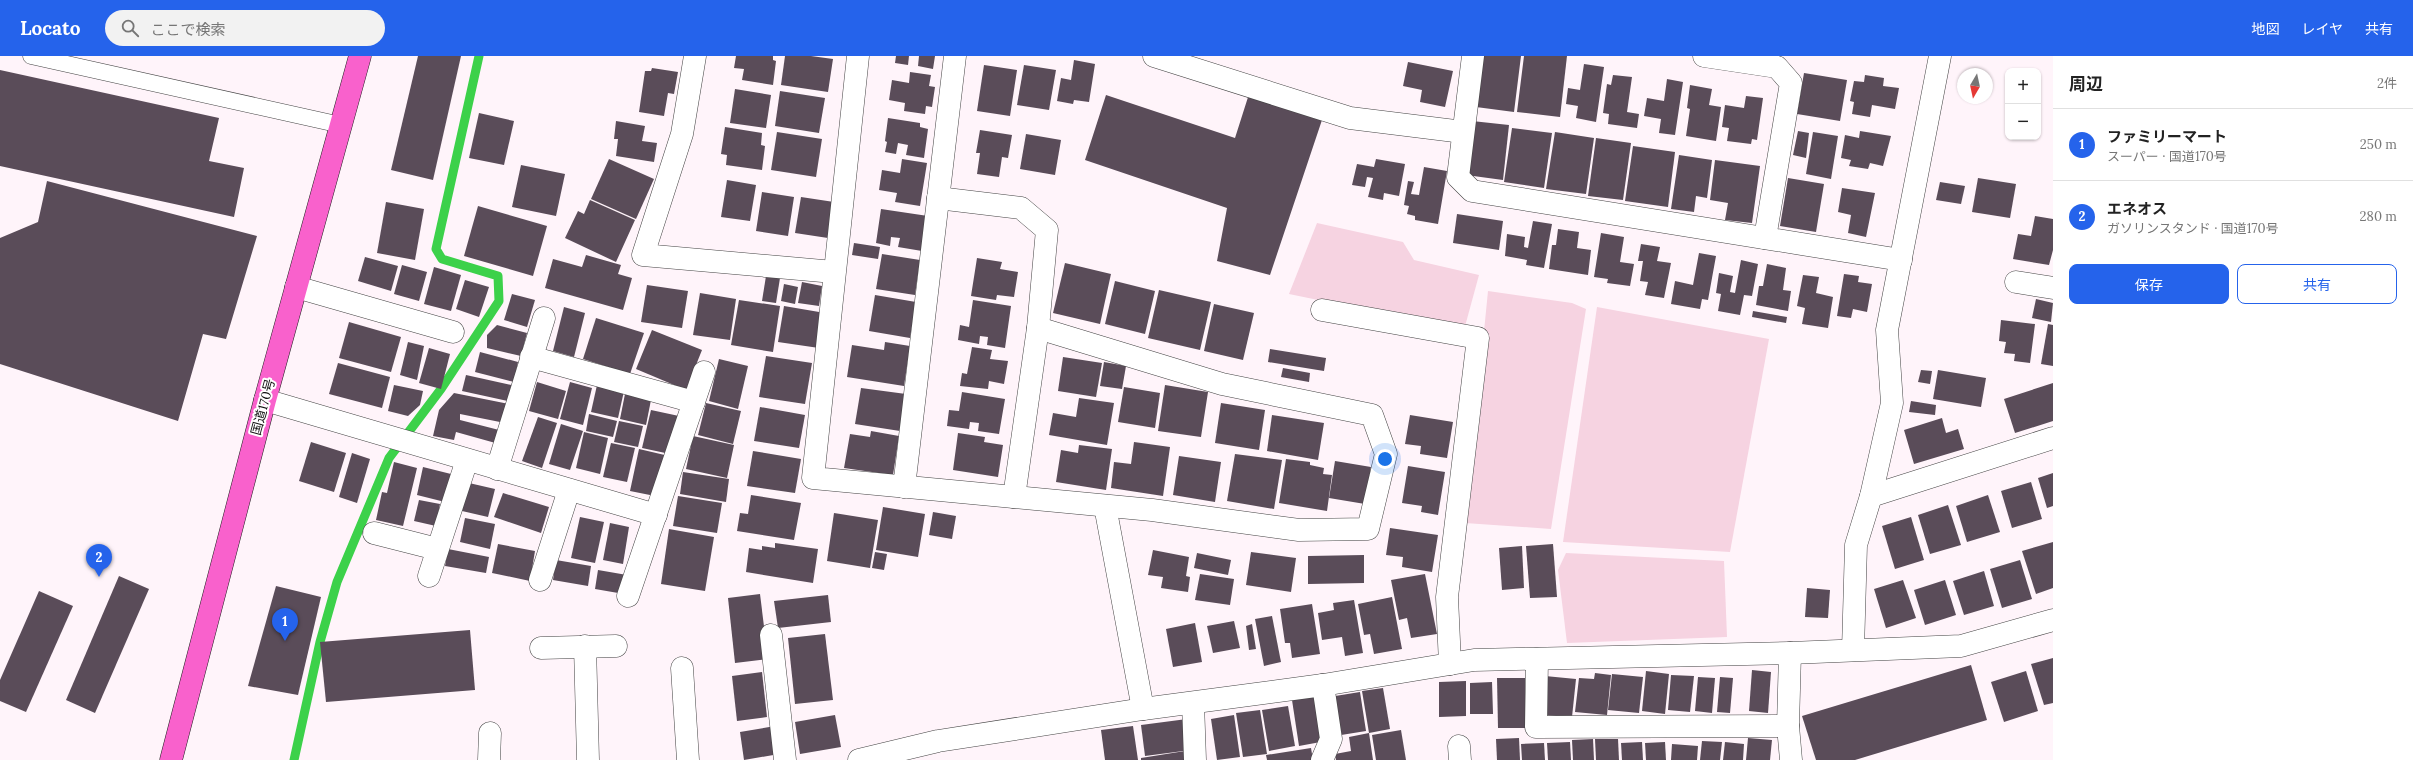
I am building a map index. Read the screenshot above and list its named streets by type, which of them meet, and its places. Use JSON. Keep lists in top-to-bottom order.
{
  "streets": {
    "highway": ["国道170号"]
  },
  "north": "bottom",
  "page": {
    "header": "Locato",
    "search": "ここで検索",
    "nav": ["地図", "レイヤ", "共有"],
    "heading": ["周辺", "2件"],
    "map_buttons": ["+", "−"],
    "list": [
      {
        "mark": "1",
        "name": "ファミリーマート",
        "note": "スーパー · 国道170号",
        "value": "250 m"
      },
      {
        "mark": "2",
        "name": "エネオス",
        "note": "ガソリンスタンド · 国道170号",
        "value": "280 m"
      }
    ],
    "buttons": ["保存", "共有"],
    "pins": ["2", "1"]
  }
}
